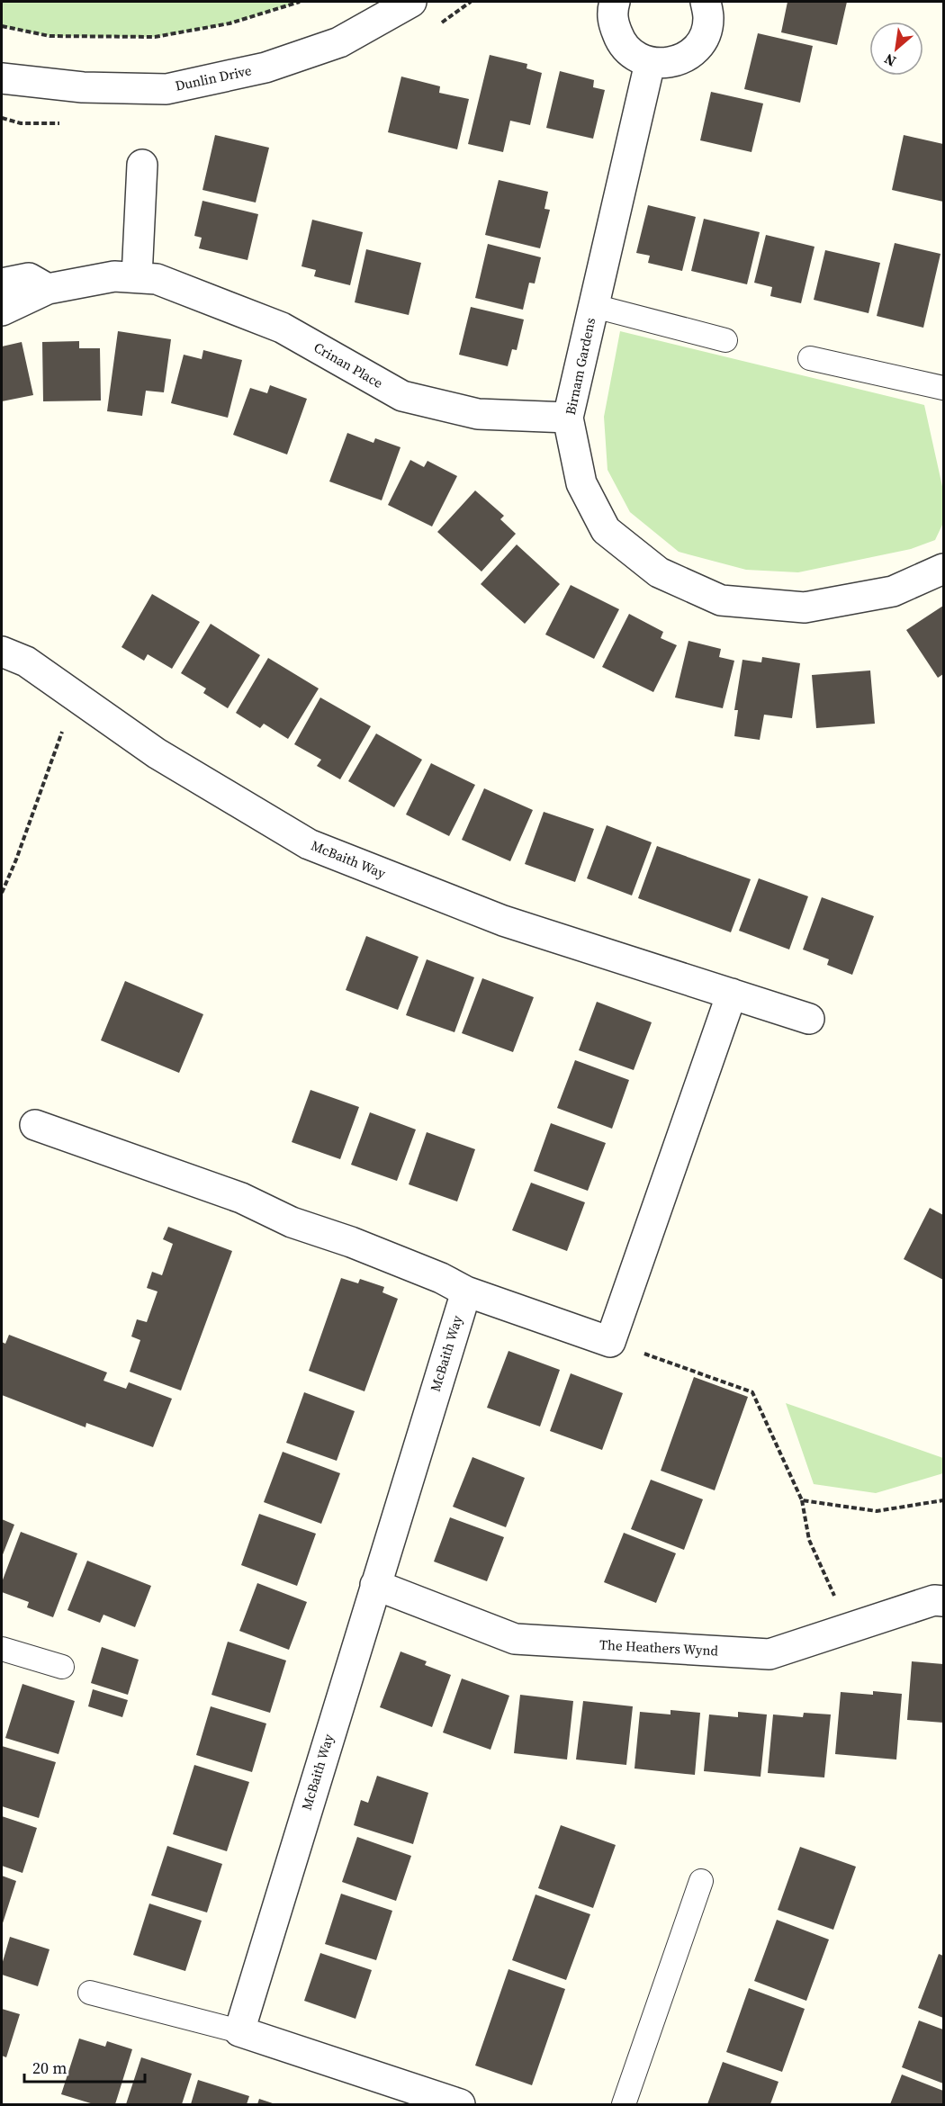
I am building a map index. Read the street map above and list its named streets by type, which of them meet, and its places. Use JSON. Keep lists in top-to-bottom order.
{
  "streets": {
    "street": [
      "Dunlin Drive",
      "Crinan Place",
      "Birnam Gardens",
      "McBaith Way",
      "The Heathers Wynd"
    ]
  },
  "crossings": [
    ["Crinan Place", "Birnam Gardens"],
    ["McBaith Way", "The Heathers Wynd"]
  ],
  "scale_bar": "20 m",
  "north": "bottom left"
}
